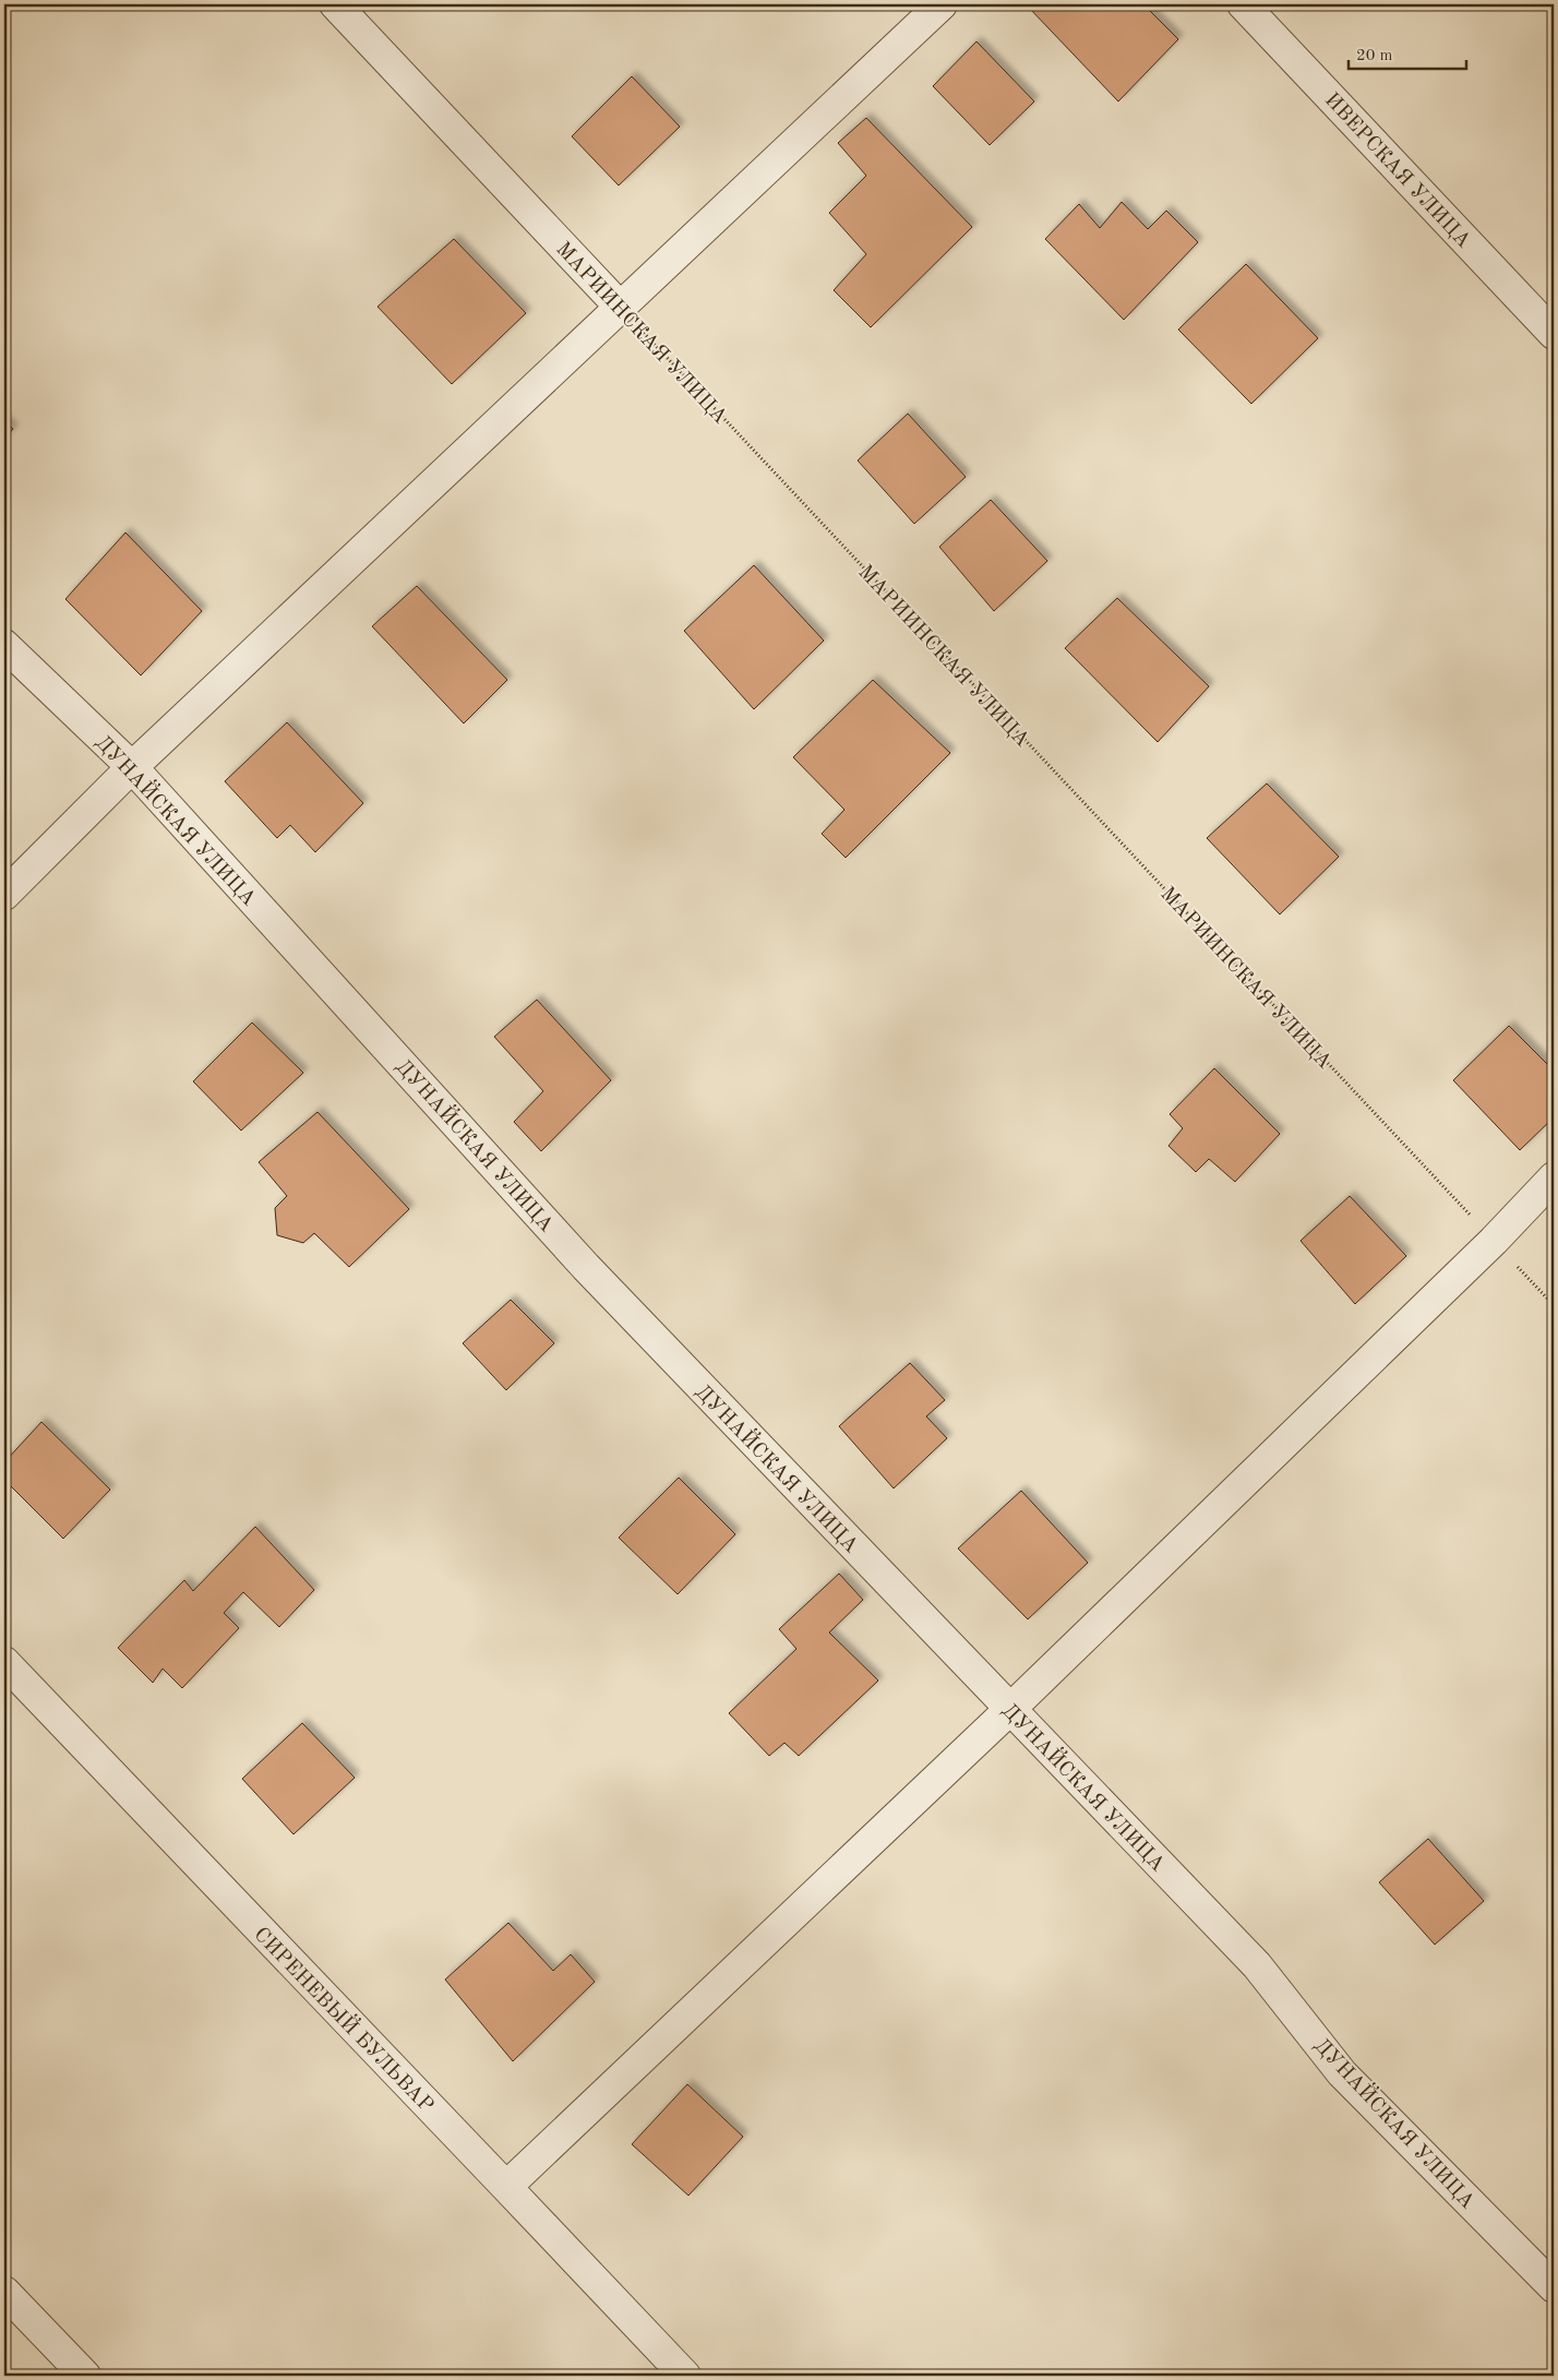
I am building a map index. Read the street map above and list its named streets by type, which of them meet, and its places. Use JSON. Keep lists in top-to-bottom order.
{
  "streets": {
    "street": [
      "ИВЕРСКАЯ УЛИЦА",
      "МАРИИНСКАЯ УЛИЦА",
      "ДУНАЙСКАЯ УЛИЦА",
      "СИРЕНЕВЫЙ БУЛЬВАР"
    ]
  },
  "scale_bar": "20 m"
}
